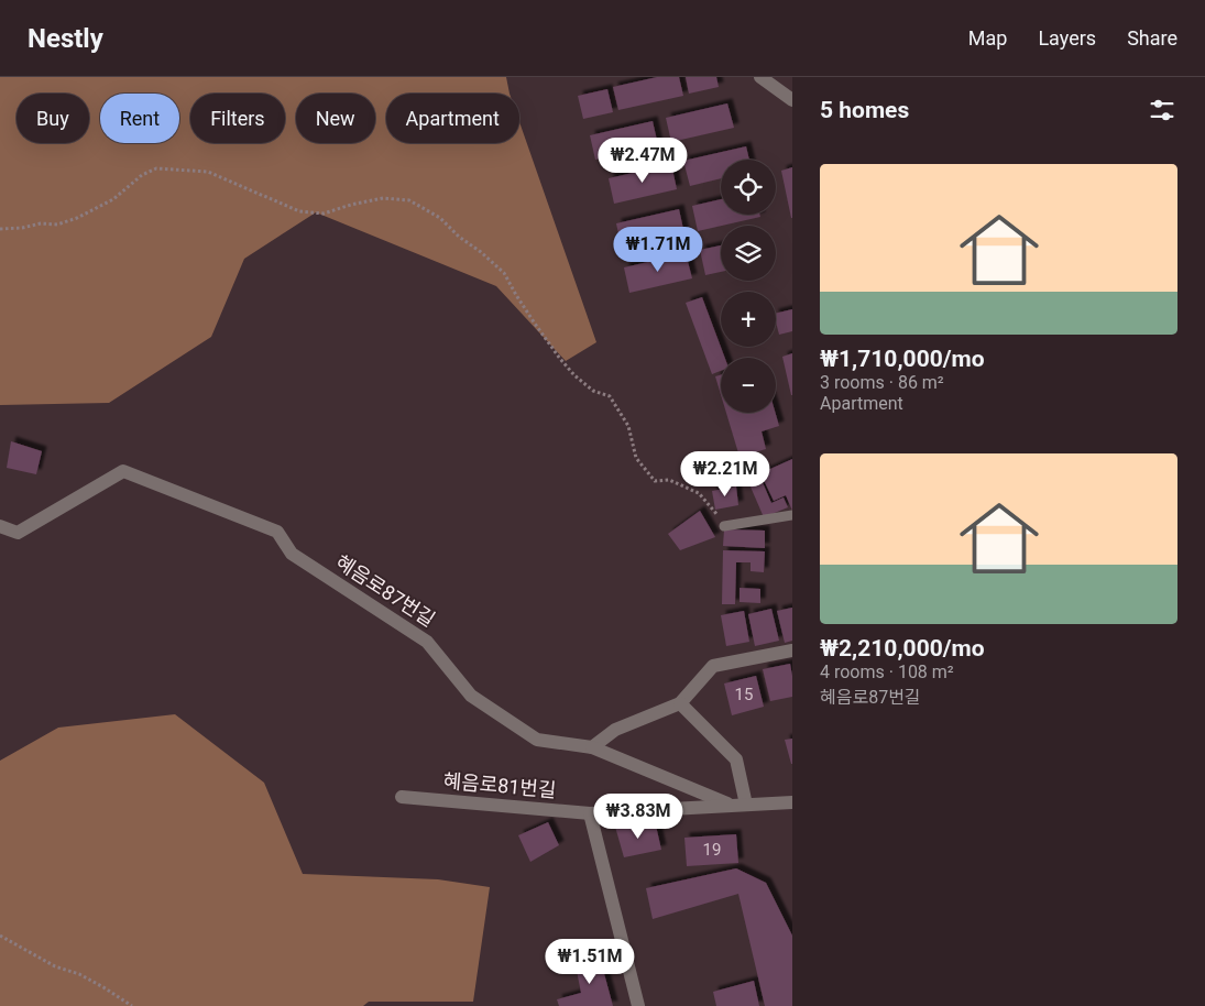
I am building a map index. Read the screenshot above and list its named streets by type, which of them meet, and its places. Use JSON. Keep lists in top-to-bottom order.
{
  "streets": {
    "street": ["혜음로87번길", "혜음로81번길"]
  },
  "house_numbers": ["15", "19"],
  "page": {
    "header": "Nestly",
    "nav": ["Map", "Layers", "Share"],
    "heading": "5 homes",
    "chip": [
      "Buy",
      "Rent",
      "Filters",
      "New",
      "Apartment"
    ],
    "price": [
      "₩2.47M",
      "₩1.71M",
      "₩2.21M",
      "₩3.83M",
      "₩1.51M"
    ],
    "list": [
      {
        "name": "₩1,710,000/mo",
        "note": "3 rooms · 86 m² · Apartment"
      },
      {
        "name": "₩2,210,000/mo",
        "note": "4 rooms · 108 m² · 혜음로87번길"
      }
    ],
    "map_buttons": ["+", "−"]
  }
}
